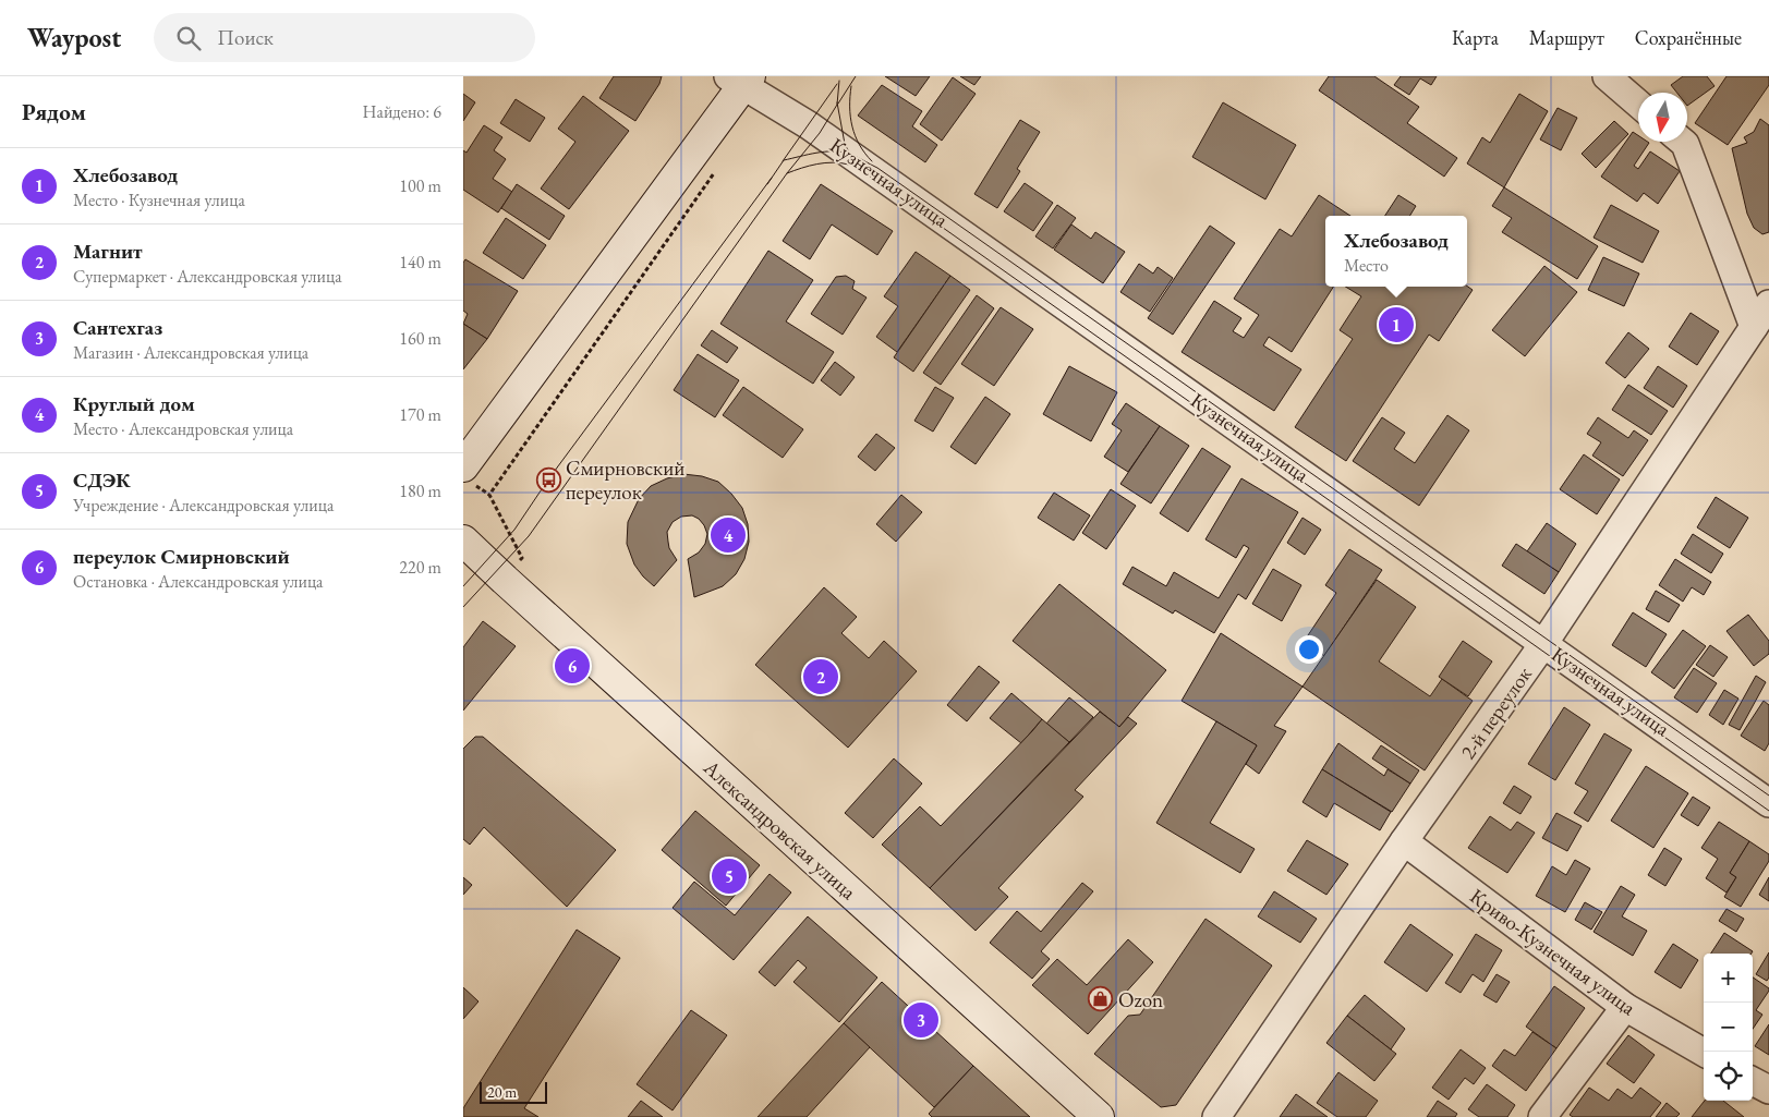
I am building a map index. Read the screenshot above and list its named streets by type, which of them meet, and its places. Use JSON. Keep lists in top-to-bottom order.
{
  "streets": {
    "main road": ["Александровская улица"],
    "street": ["Кузнечная улица", "2-й переулок", "Криво-Кузнечная улица"]
  },
  "crossings": [
    ["Кузнечная улица", "2-й переулок"],
    ["2-й переулок", "Криво-Кузнечная улица"]
  ],
  "places": {
    "bus stop": ["Смирновский переулок"],
    "shop": ["Ozon"]
  },
  "scale_bar": "20 m",
  "north": "bottom",
  "page": {
    "header": "Waypost",
    "search": "Поиск",
    "nav": ["Карта", "Маршрут", "Сохранённые"],
    "heading": ["Рядом", "Найдено: 6"],
    "list": [
      {
        "mark": "1",
        "name": "Хлебозавод",
        "note": "Место · Кузнечная улица",
        "value": "100 m"
      },
      {
        "mark": "2",
        "name": "Магнит",
        "note": "Супермаркет · Александровская улица",
        "value": "140 m"
      },
      {
        "mark": "3",
        "name": "Сантехгаз",
        "note": "Магазин · Александровская улица",
        "value": "160 m"
      },
      {
        "mark": "4",
        "name": "Круглый дом",
        "note": "Место · Александровская улица",
        "value": "170 m"
      },
      {
        "mark": "5",
        "name": "СДЭК",
        "note": "Учреждение · Александровская улица",
        "value": "180 m"
      },
      {
        "mark": "6",
        "name": "переулок Смирновский",
        "note": "Остановка · Александровская улица",
        "value": "220 m"
      }
    ],
    "popup": ["Хлебозавод", "Место"],
    "pins": [
      "1",
      "4",
      "6",
      "2",
      "5",
      "3"
    ],
    "map_buttons": ["+", "−"],
    "scale": "20 m"
  }
}
